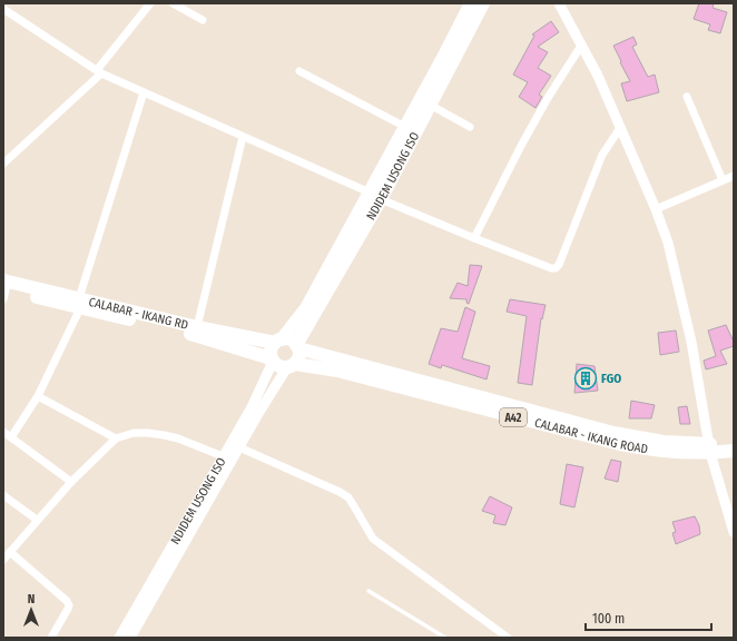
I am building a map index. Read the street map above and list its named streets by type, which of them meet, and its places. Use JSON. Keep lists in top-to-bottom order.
{
  "streets": {
    "main road": [
      "NDIDEM USONG ISO",
      "CALABAR - IKANG RD",
      "A42",
      "CALABAR - IKANG ROAD"
    ]
  },
  "crossings": [
    ["NDIDEM USONG ISO", "CALABAR - IKANG RD"],
    ["NDIDEM USONG ISO", "CALABAR - IKANG ROAD"],
    ["CALABAR - IKANG RD", "CALABAR - IKANG ROAD"]
  ],
  "places": {
    "building": ["FGO"]
  },
  "scale_bar": "100 m",
  "north": "top"
}
